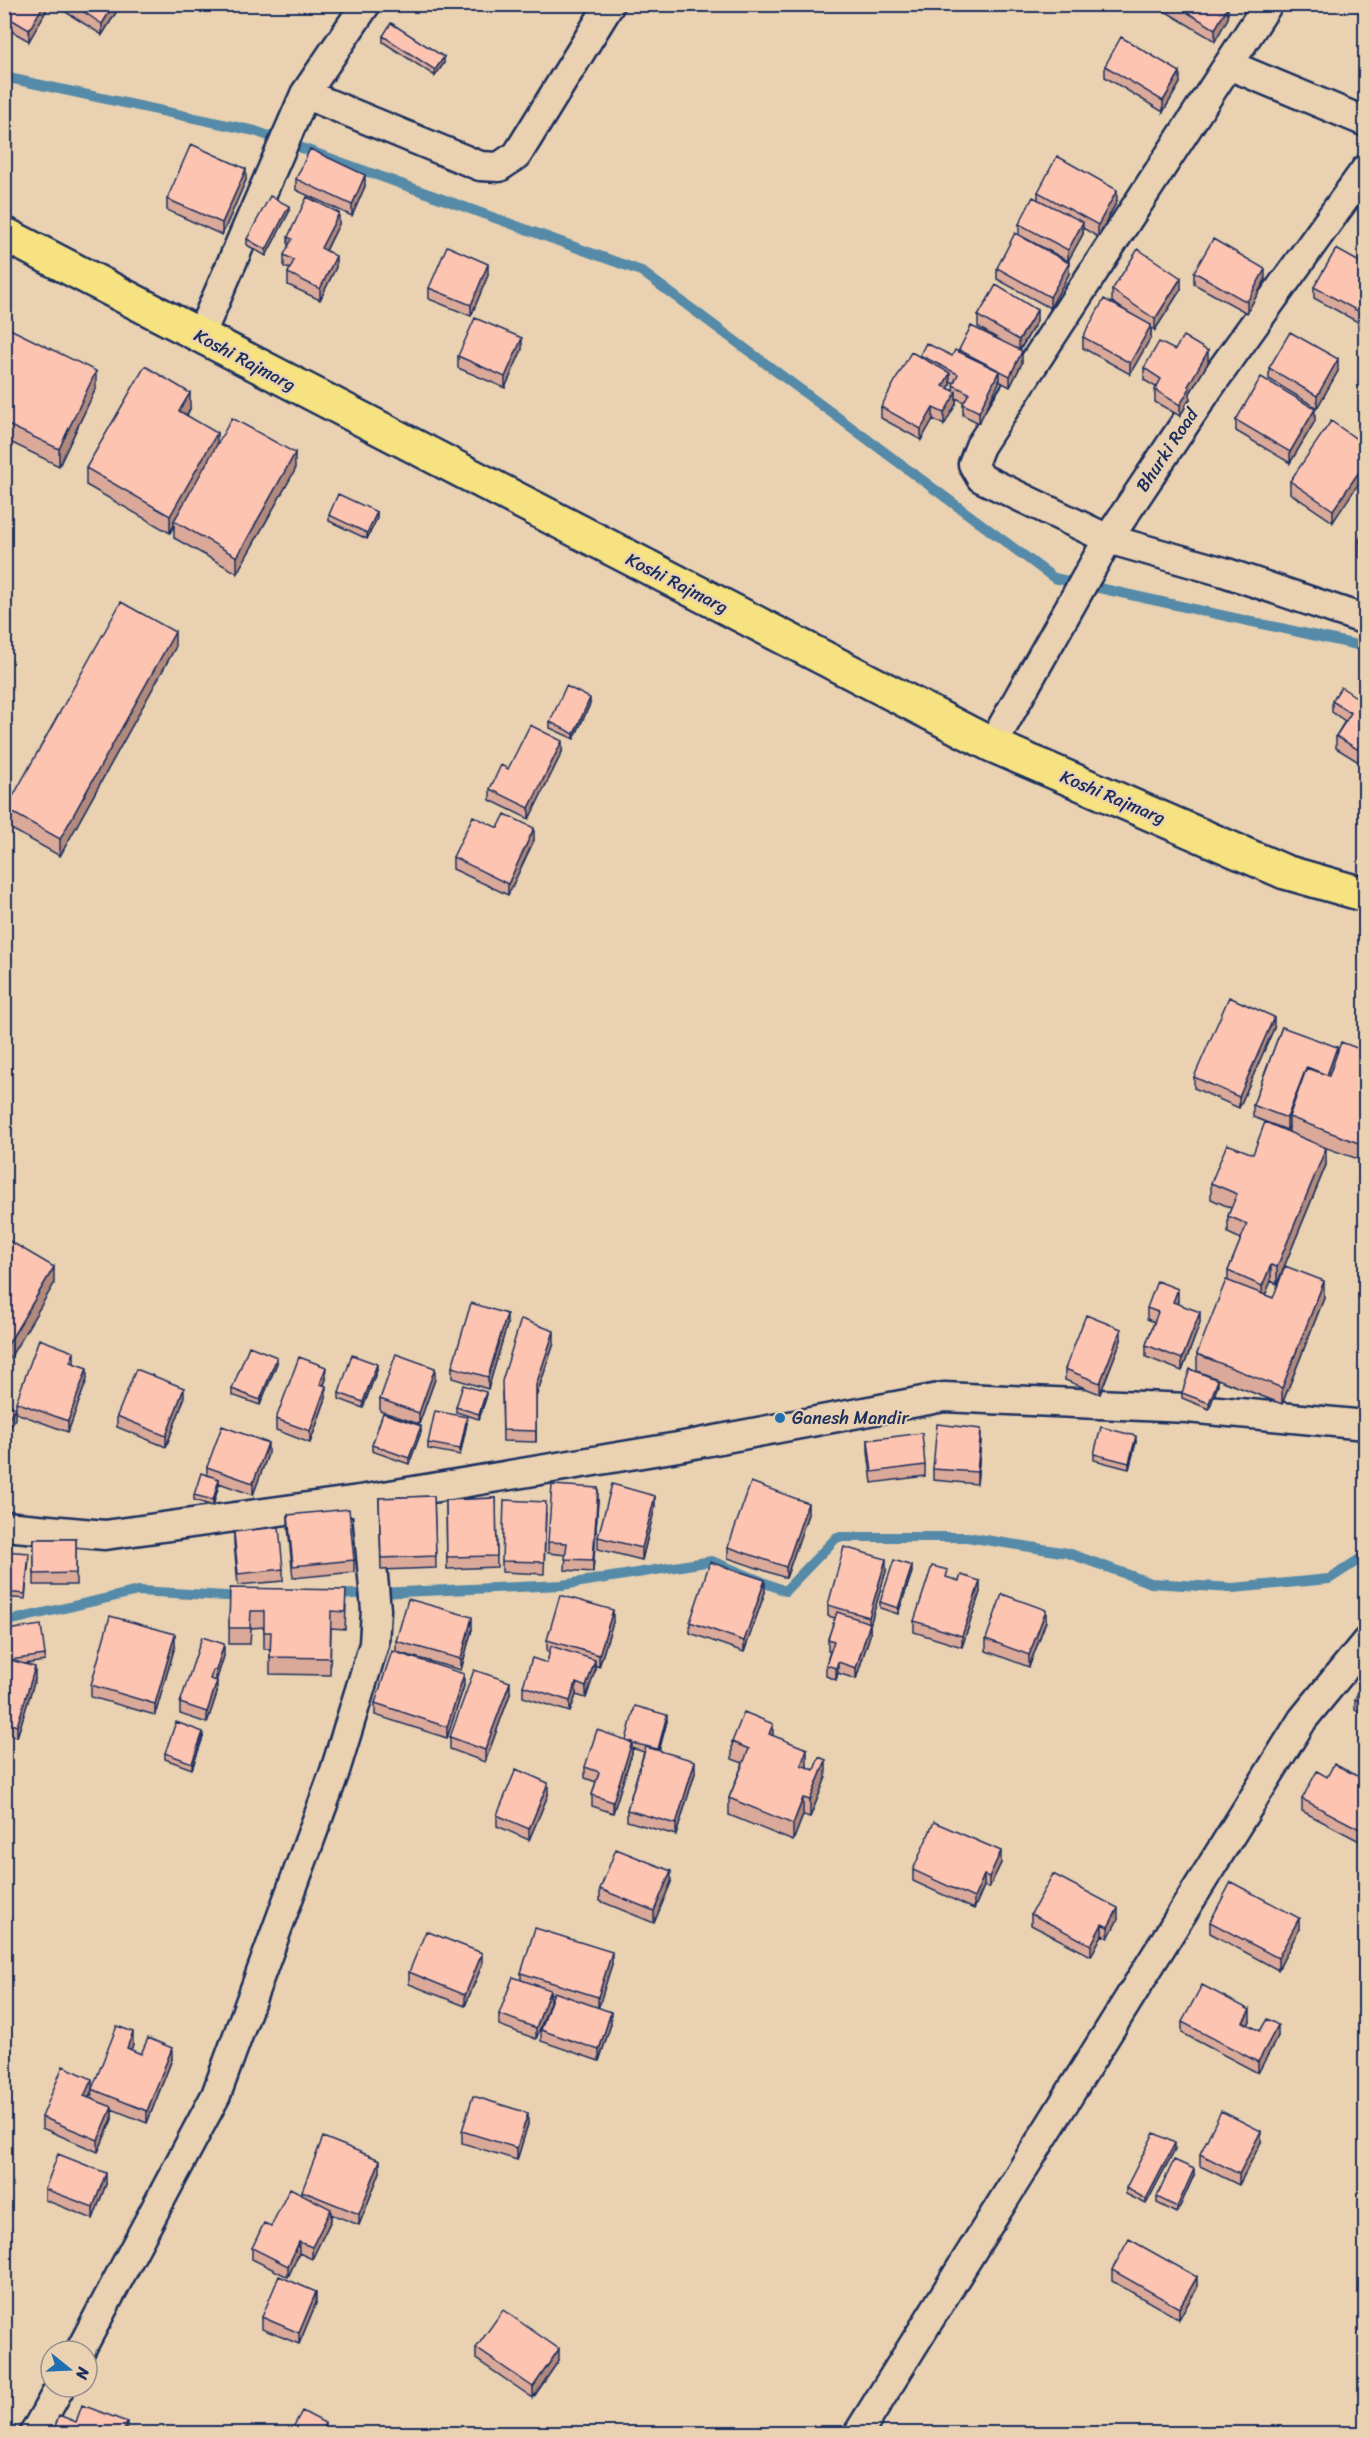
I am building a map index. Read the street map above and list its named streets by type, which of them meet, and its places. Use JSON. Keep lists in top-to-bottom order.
{
  "streets": {
    "main road": ["Koshi Rajmarg"],
    "street": ["Bhurki Road"]
  },
  "crossings": [
    ["Koshi Rajmarg", "Bhurki Road"]
  ],
  "places": ["Ganesh Mandir"],
  "north": "right"
}
